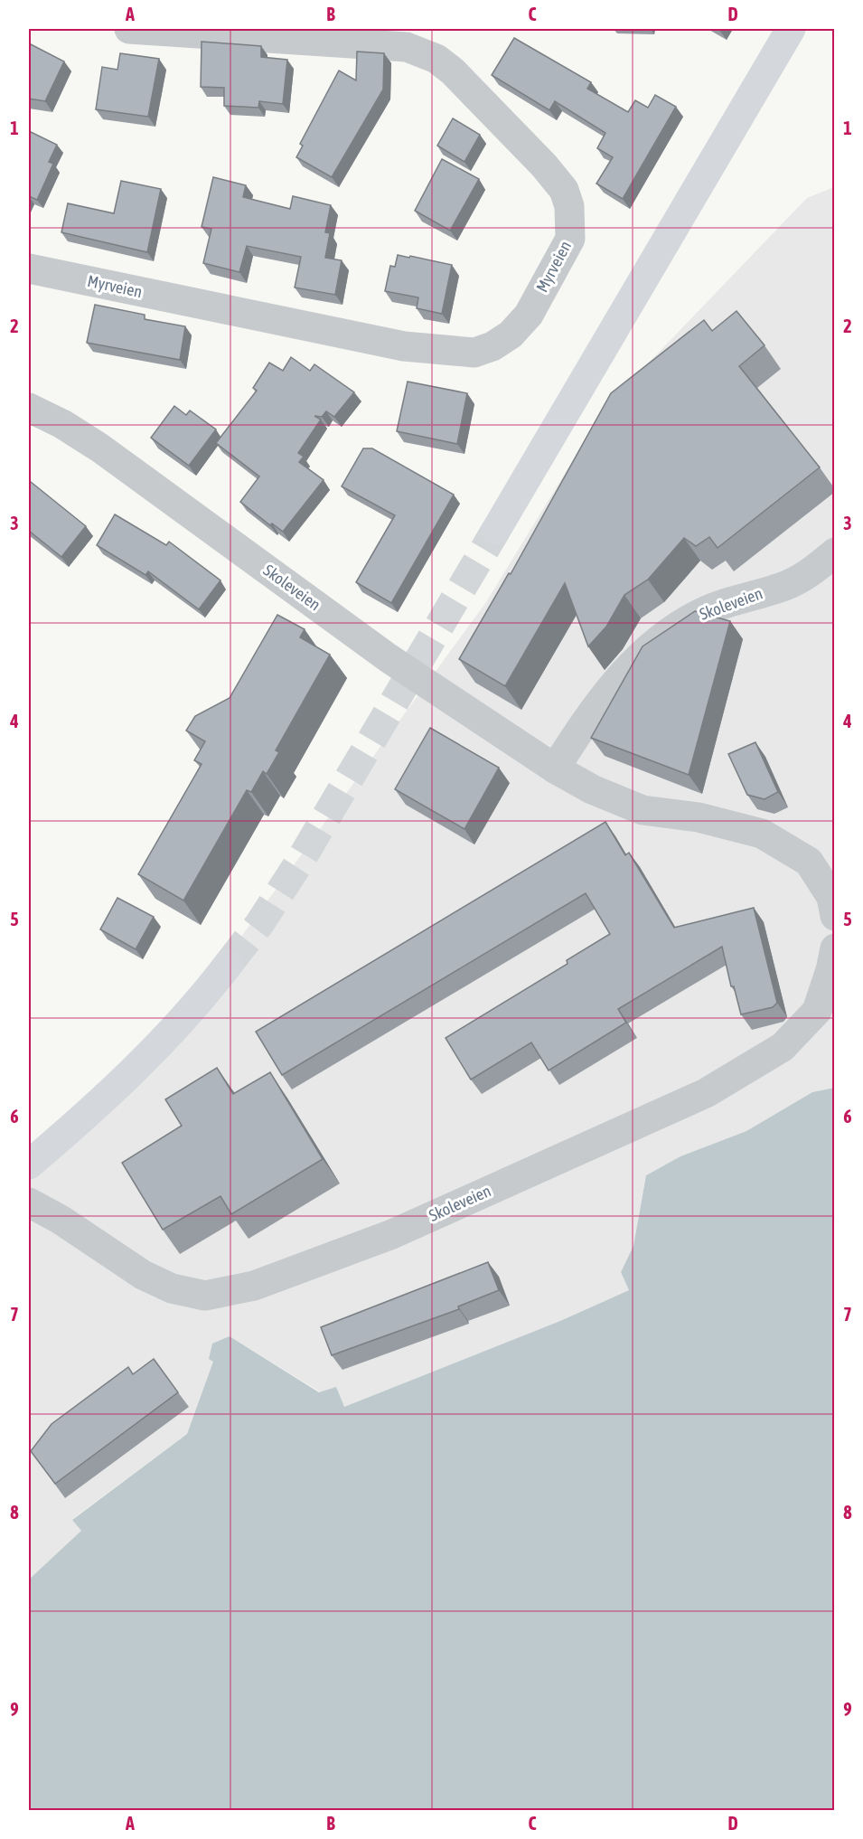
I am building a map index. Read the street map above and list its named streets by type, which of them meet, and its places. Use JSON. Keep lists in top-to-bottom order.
{
  "streets": {
    "street": ["Myrveien", "Skoleveien"]
  },
  "grid": {
    "columns": [
      "A",
      "B",
      "C",
      "D"
    ],
    "rows": [
      "1",
      "2",
      "3",
      "4",
      "5",
      "6",
      "7",
      "8",
      "9"
    ]
  }
}
